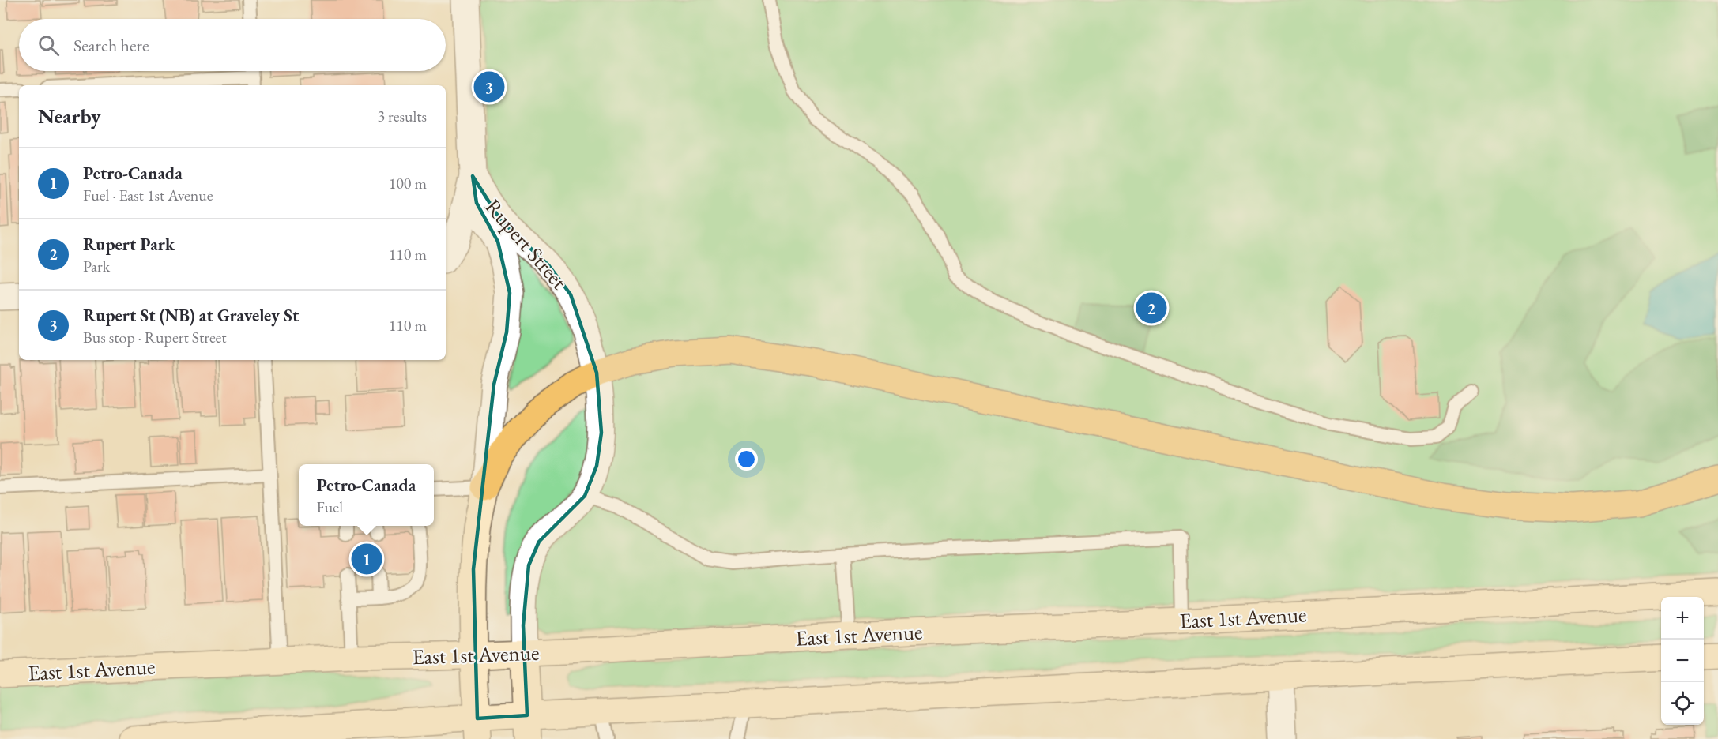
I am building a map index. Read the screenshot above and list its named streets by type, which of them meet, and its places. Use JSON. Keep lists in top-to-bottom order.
{
  "streets": {
    "main road": ["Rupert Street", "East 1st Avenue"]
  },
  "crossings": [
    ["Rupert Street", "East 1st Avenue"]
  ],
  "page": {
    "search": "Search here",
    "pins": ["3", "2", "1"],
    "heading": ["Nearby", "3 results"],
    "list": [
      {
        "mark": "1",
        "name": "Petro-Canada",
        "note": "Fuel · East 1st Avenue",
        "value": "100 m"
      },
      {
        "mark": "2",
        "name": "Rupert Park",
        "note": "Park",
        "value": "110 m"
      },
      {
        "mark": "3",
        "name": "Rupert St (NB) at Graveley St",
        "note": "Bus stop · Rupert Street",
        "value": "110 m"
      }
    ],
    "popup": ["Petro-Canada", "Fuel"],
    "map_buttons": ["+", "−"]
  }
}
